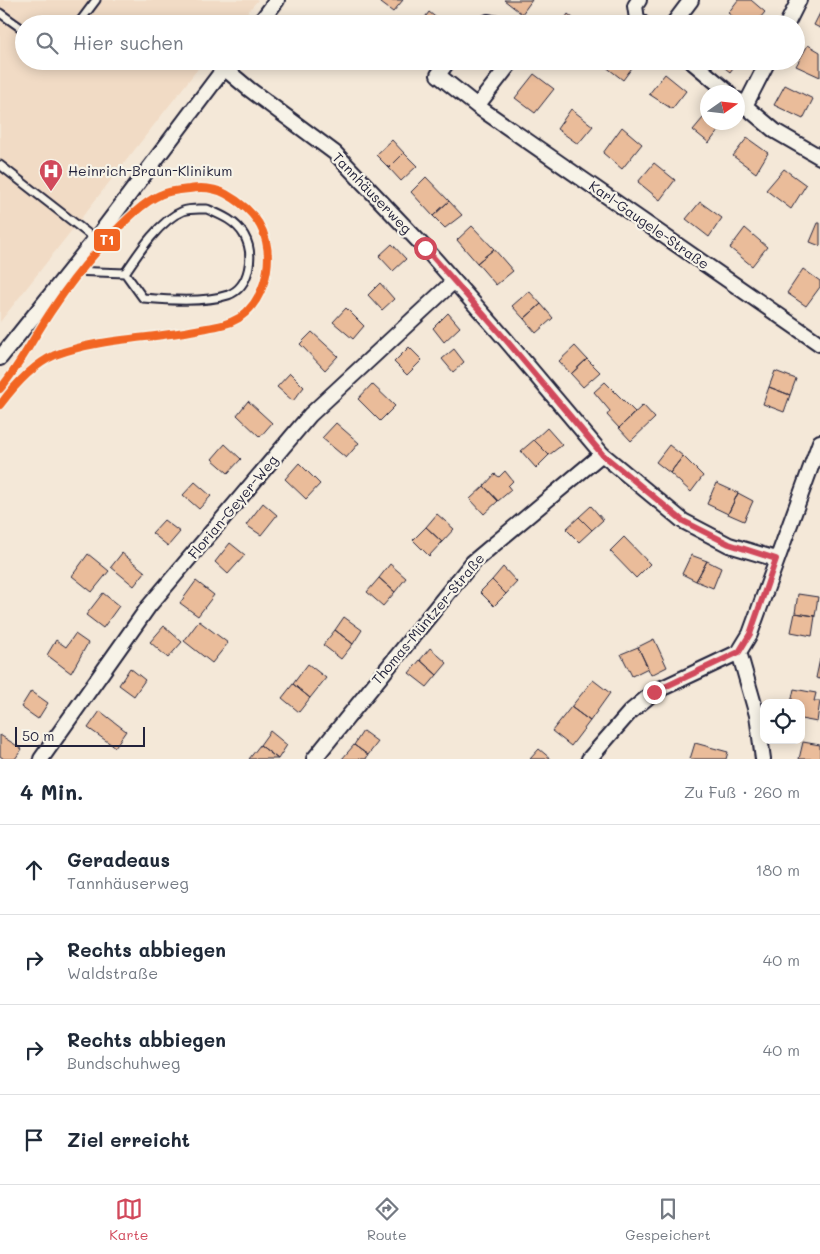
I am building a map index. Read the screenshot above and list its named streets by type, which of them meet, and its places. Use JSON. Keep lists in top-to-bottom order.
{
  "streets": {
    "street": [
      "Tannhäuserweg",
      "Karl-Gaugele-Straße",
      "Florian-Geyer-Weg",
      "Thomas-Müntzer-Straße"
    ]
  },
  "crossings": [
    ["Tannhäuserweg", "Florian-Geyer-Weg"],
    ["Tannhäuserweg", "Thomas-Müntzer-Straße"]
  ],
  "places": {
    "hospital": ["Heinrich-Braun-Klinikum"]
  },
  "lines": ["transit line T1"],
  "scale_bar": "50 m",
  "north": "right",
  "page": {
    "search": "Hier suchen",
    "scale": "50 m",
    "heading": ["4 Min.", "Zu Fuß · 260 m"],
    "list": [
      ["Geradeaus", "Tannhäuserweg", "180 m"],
      ["Rechts abbiegen", "Waldstraße", "40 m"],
      ["Rechts abbiegen", "Bundschuhweg", "40 m"],
      "Ziel erreicht"
    ],
    "nav": ["Karte", "Route", "Gespeichert"]
  }
}
